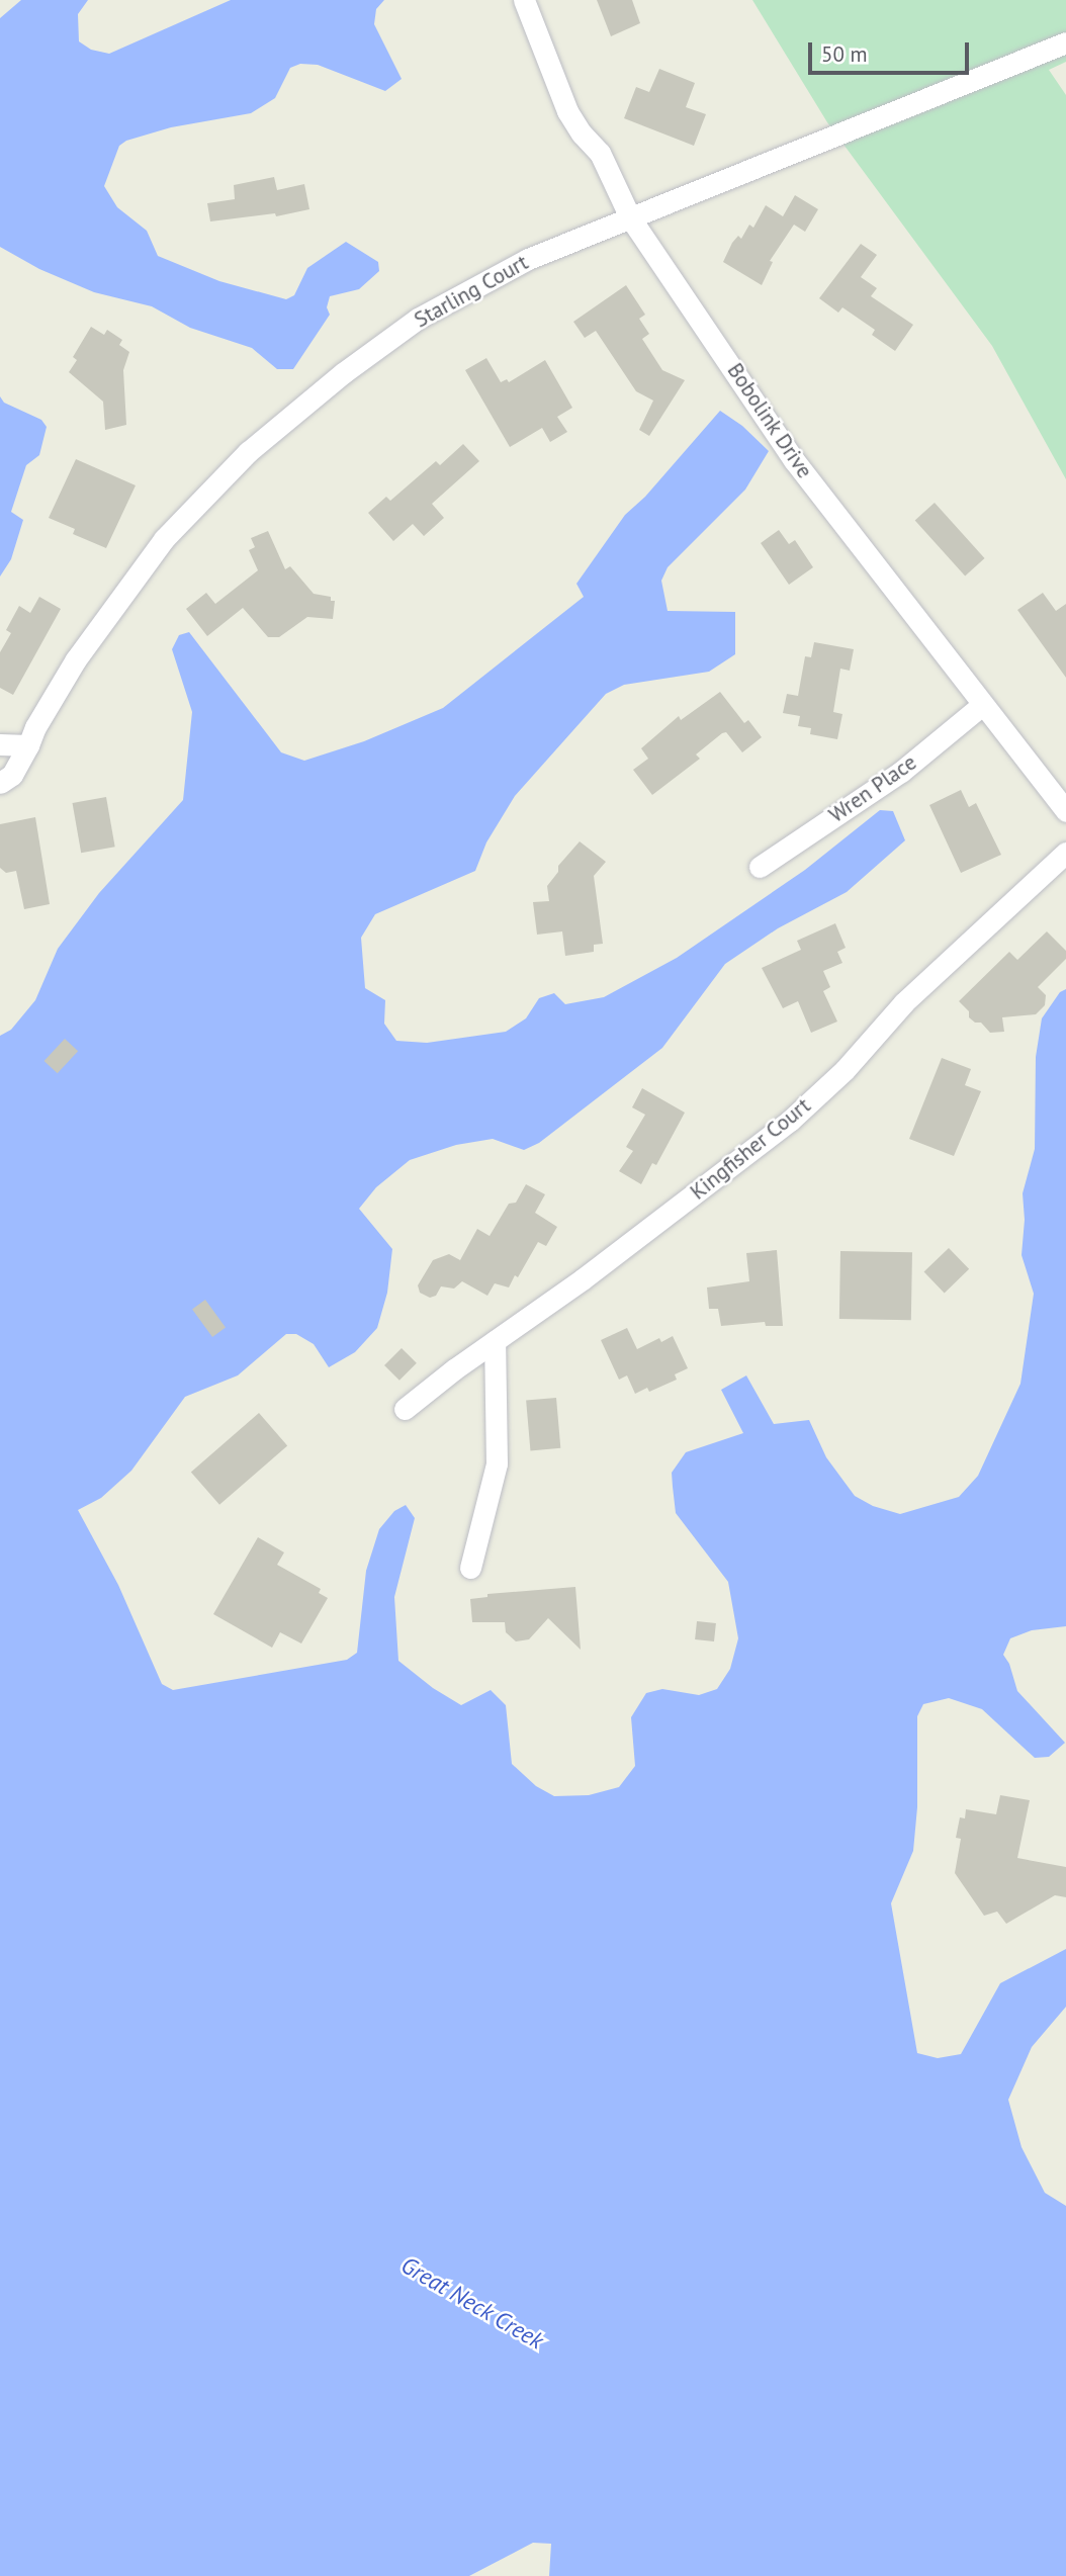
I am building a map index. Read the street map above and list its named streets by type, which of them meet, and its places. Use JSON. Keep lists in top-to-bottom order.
{
  "streets": {
    "street": [
      "Starling Court",
      "Bobolink Drive",
      "Wren Place",
      "Kingfisher Court"
    ]
  },
  "crossings": [
    ["Starling Court", "Bobolink Drive"],
    ["Bobolink Drive", "Wren Place"]
  ],
  "water": ["Great Neck Creek"],
  "scale_bar": "50 m"
}
